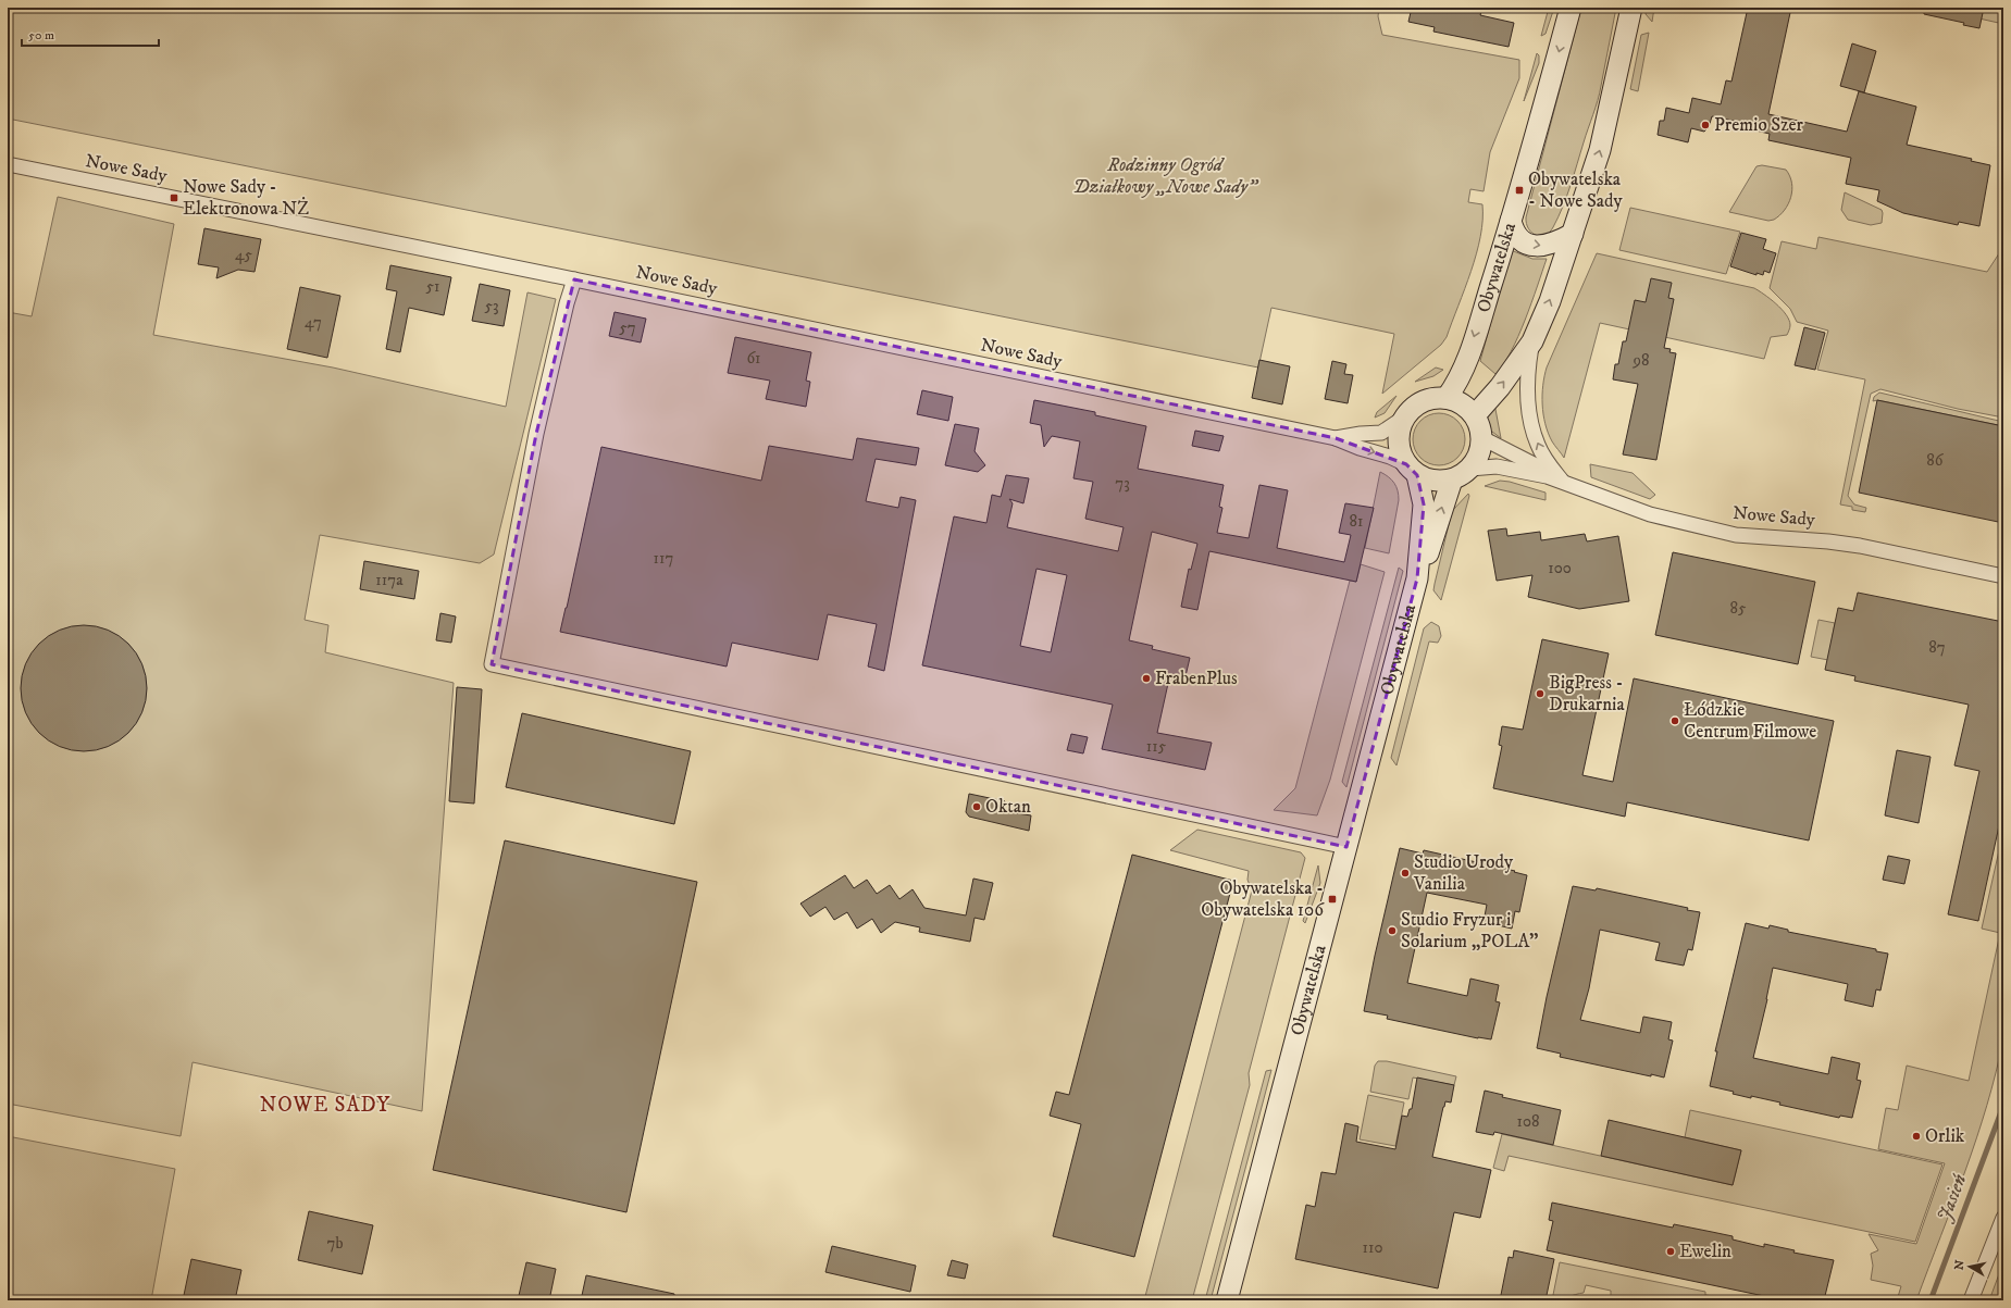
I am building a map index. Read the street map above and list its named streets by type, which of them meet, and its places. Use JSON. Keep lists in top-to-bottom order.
{
  "streets": {
    "main road": ["Obywatelska"],
    "street": ["Nowe Sady"]
  },
  "crossings": [
    ["Nowe Sady", "Obywatelska"]
  ],
  "districts": ["NOWE SADY"],
  "water": ["Jasień"],
  "parks": ["Rodzinny Ogród Działkowy „Nowe Sady”"],
  "places": {
    "other": [
      "Premio Szer",
      "FrabenPlus",
      "BigPress - Drukarnia",
      "Łódzkie Centrum Filmowe",
      "Oktan",
      "Studio Urody Vanilia",
      "Studio Fryzur i Solarium „POLA”",
      "Orlik",
      "Ewelin"
    ],
    "transit": ["Obywatelska - Nowe Sady", "Nowe Sady - Elektronowa NŻ", "Obywatelska - Obywatelska 106"]
  },
  "house_numbers": [
    "45",
    "51",
    "53",
    "47",
    "57",
    "61",
    "98",
    "86",
    "73",
    "81",
    "117",
    "100",
    "117a",
    "85",
    "87",
    "115",
    "108",
    "7b",
    "110"
  ],
  "scale_bar": "50 m",
  "north": "left"
}
